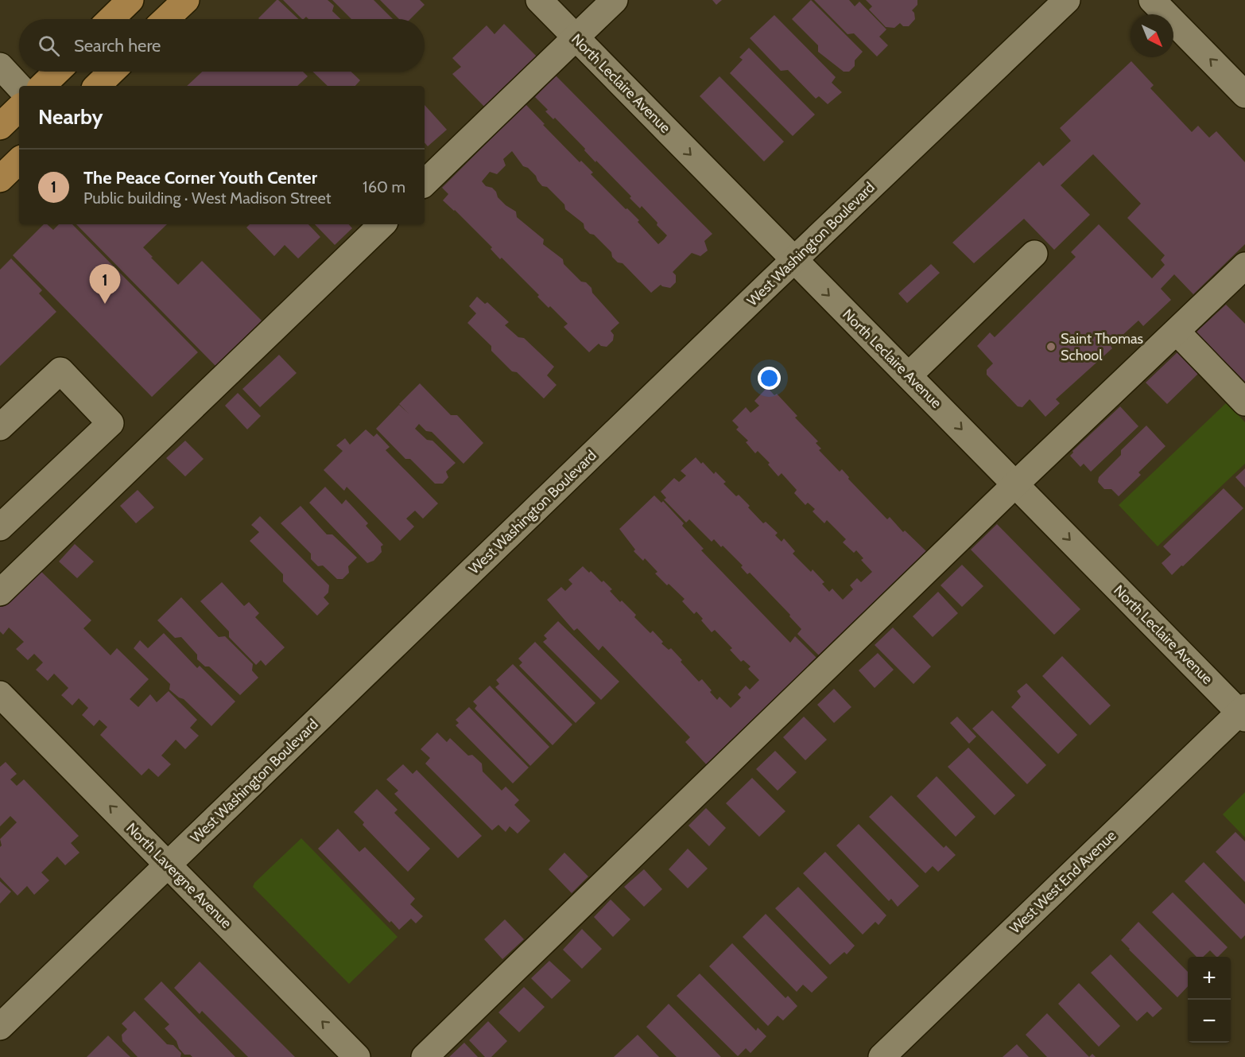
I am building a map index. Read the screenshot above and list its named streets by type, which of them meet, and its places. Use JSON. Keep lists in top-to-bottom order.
{
  "streets": {
    "street": [
      "North Leclaire Avenue",
      "West Washington Boulevard",
      "North Lavergne Avenue",
      "West West End Avenue"
    ]
  },
  "crossings": [
    ["North Leclaire Avenue", "West Washington Boulevard"],
    ["North Leclaire Avenue", "West West End Avenue"],
    ["West Washington Boulevard", "North Lavergne Avenue"]
  ],
  "one_way": ["North Leclaire Avenue", "North Lavergne Avenue"],
  "places": ["Saint Thomas School"],
  "north": "bottom right",
  "page": {
    "search": "Search here",
    "heading": "Nearby",
    "list": [
      {
        "mark": "1",
        "name": "The Peace Corner Youth Center",
        "note": "Public building · West Madison Street",
        "value": "160 m"
      }
    ],
    "pins": "1",
    "map_buttons": ["+", "−"]
  }
}
